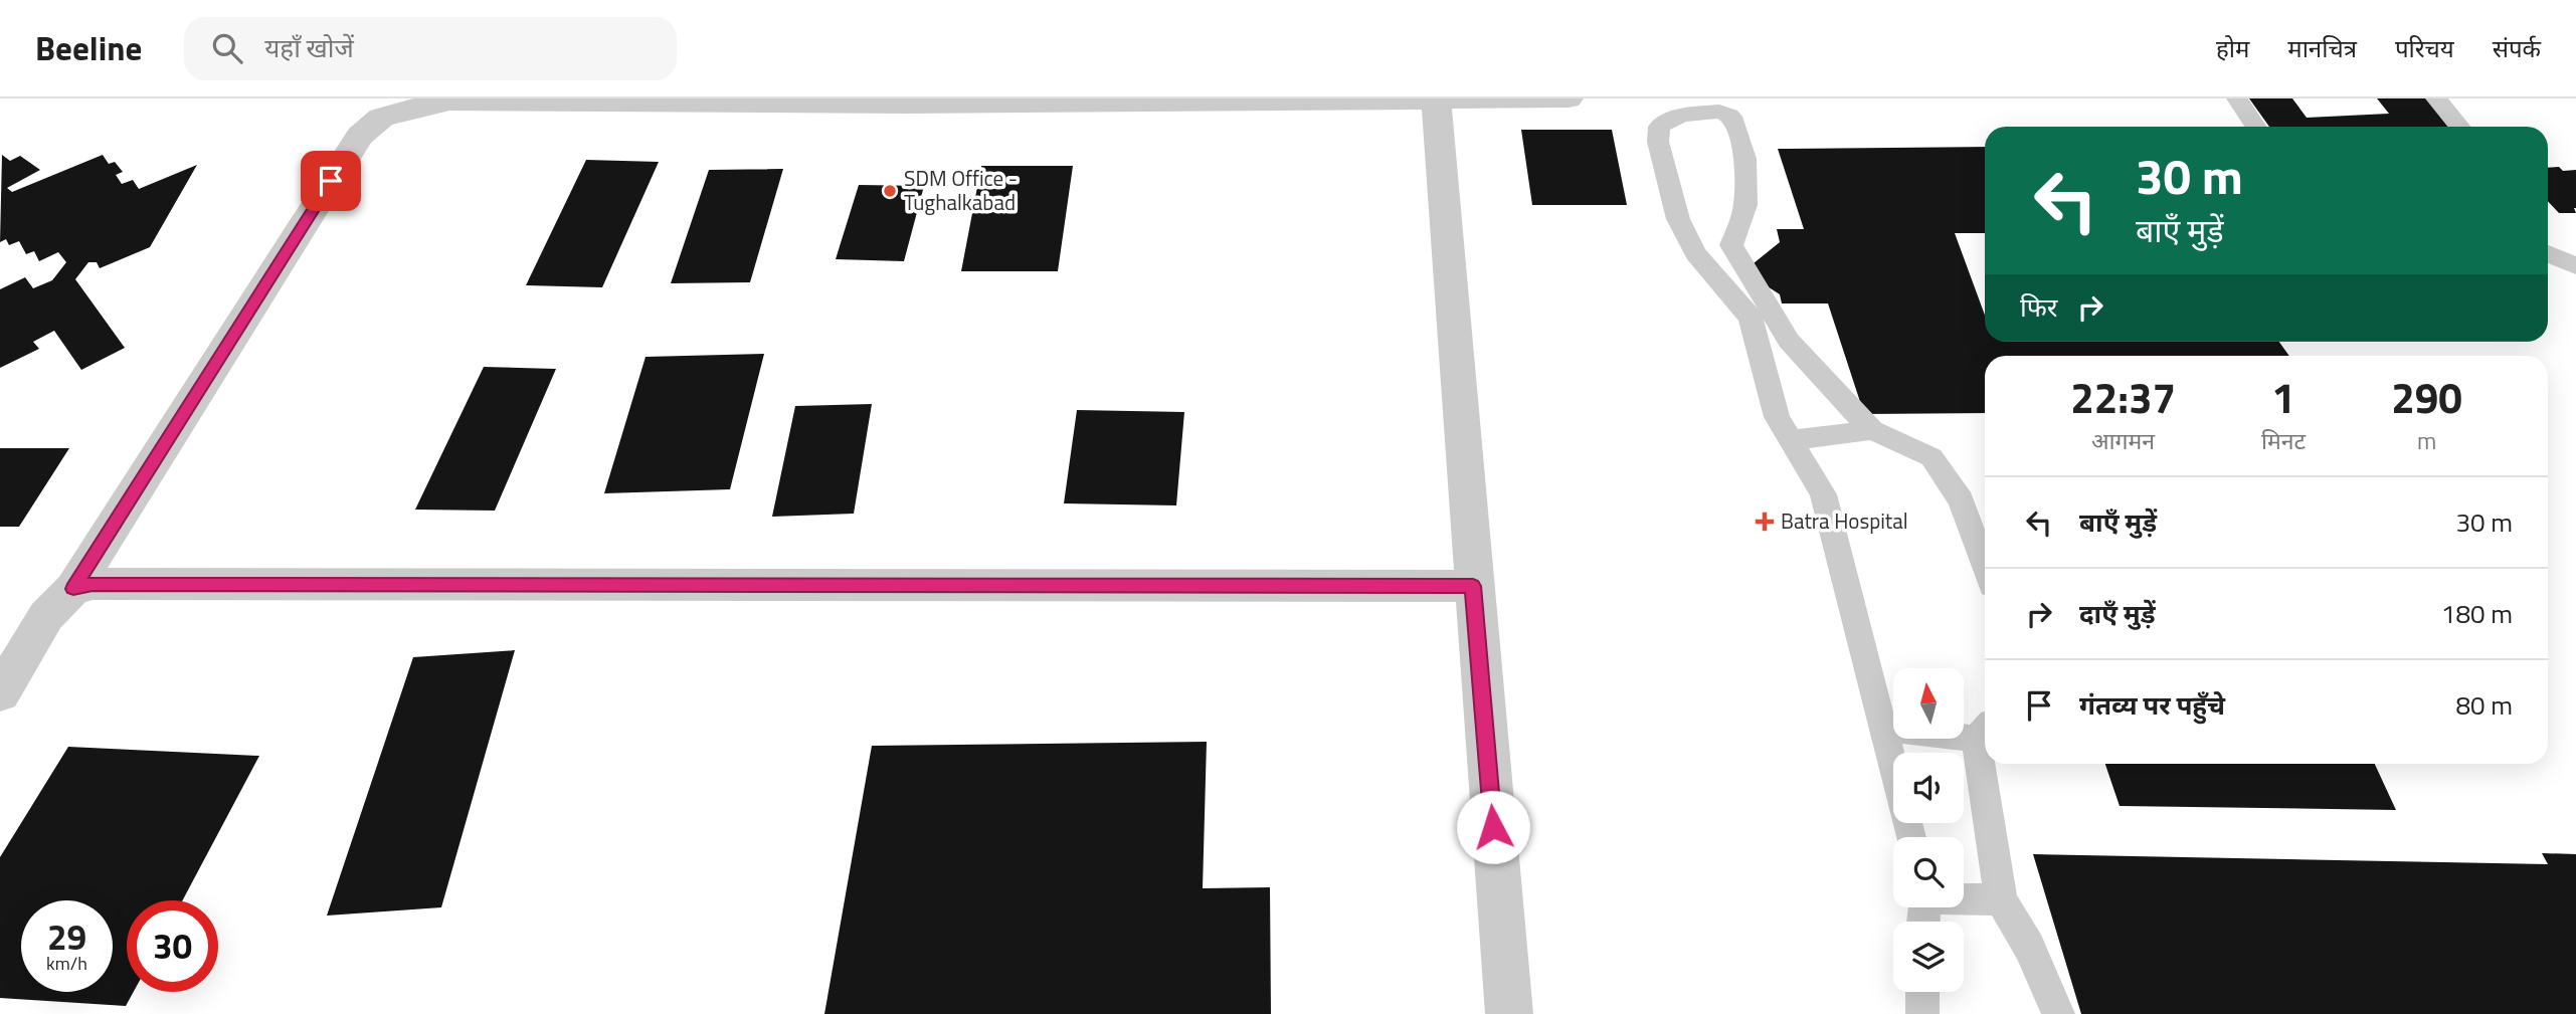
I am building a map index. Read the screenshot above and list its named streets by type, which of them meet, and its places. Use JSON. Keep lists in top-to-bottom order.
{
  "places": {
    "other": ["SDM Office - Tughalkabad"],
    "health": ["Batra Hospital"]
  },
  "north": "top",
  "page": {
    "header": "Beeline",
    "search": "यहाँ खोजें",
    "nav": [
      "होम",
      "मानचित्र",
      "परिचय",
      "संपर्क"
    ],
    "turn": ["30 m", "बाएँ मुड़ें"],
    "then": "फिर",
    "eta": [
      "22:37",
      "आगमन",
      "1",
      "मिनट",
      "290",
      "m"
    ],
    "list": [
      {
        "name": "बाएँ मुड़ें",
        "value": "30 m"
      },
      {
        "name": "दाएँ मुड़ें",
        "value": "180 m"
      },
      {
        "name": "गंतव्य पर पहुँचे",
        "value": "80 m"
      }
    ],
    "speed": "29 km/h",
    "limit": "30"
  }
}
